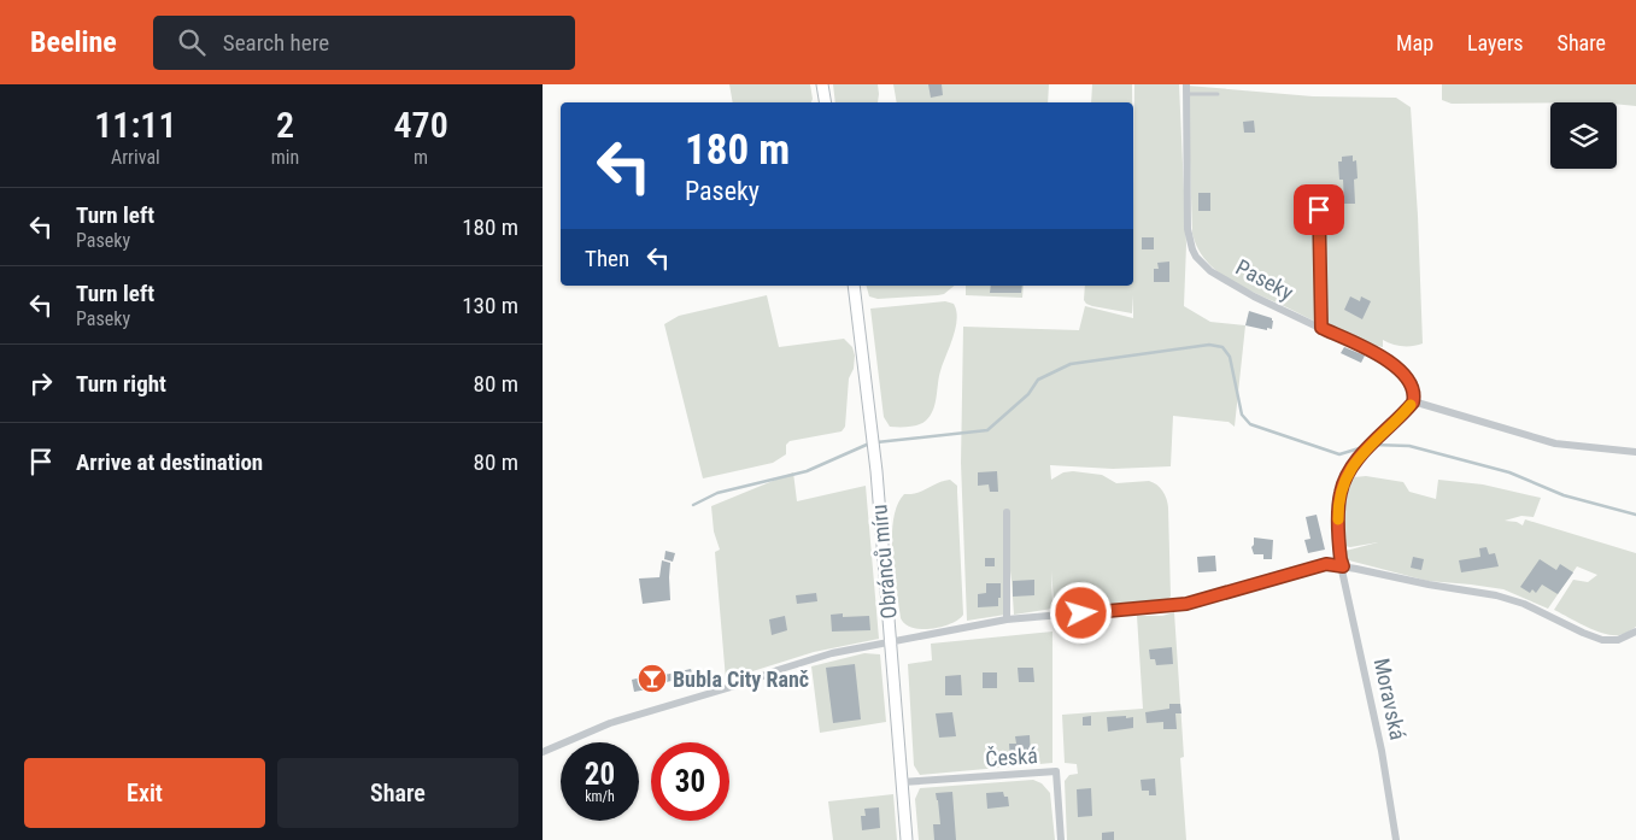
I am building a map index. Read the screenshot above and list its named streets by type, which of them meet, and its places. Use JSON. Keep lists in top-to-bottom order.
{
  "streets": {
    "main road": ["Obránců míru"],
    "street": ["Paseky", "Moravská", "Česká"]
  },
  "crossings": [
    ["Obránců míru", "Česká"]
  ],
  "places": {
    "bar": ["Bubla City Ranč"]
  },
  "page": {
    "header": "Beeline",
    "search": "Search here",
    "nav": ["Map", "Layers", "Share"],
    "eta": [
      "11:11",
      "Arrival",
      "2",
      "min",
      "470",
      "m"
    ],
    "turn": ["180 m", "Paseky"],
    "list": [
      {
        "name": "Turn left",
        "note": "Paseky",
        "value": "180 m"
      },
      {
        "name": "Turn left",
        "note": "Paseky",
        "value": "130 m"
      },
      {
        "name": "Turn right",
        "value": "80 m"
      },
      {
        "name": "Arrive at destination",
        "value": "80 m"
      }
    ],
    "then": "Then",
    "speed": "20 km/h",
    "limit": "30",
    "buttons": ["Exit", "Share"]
  }
}
